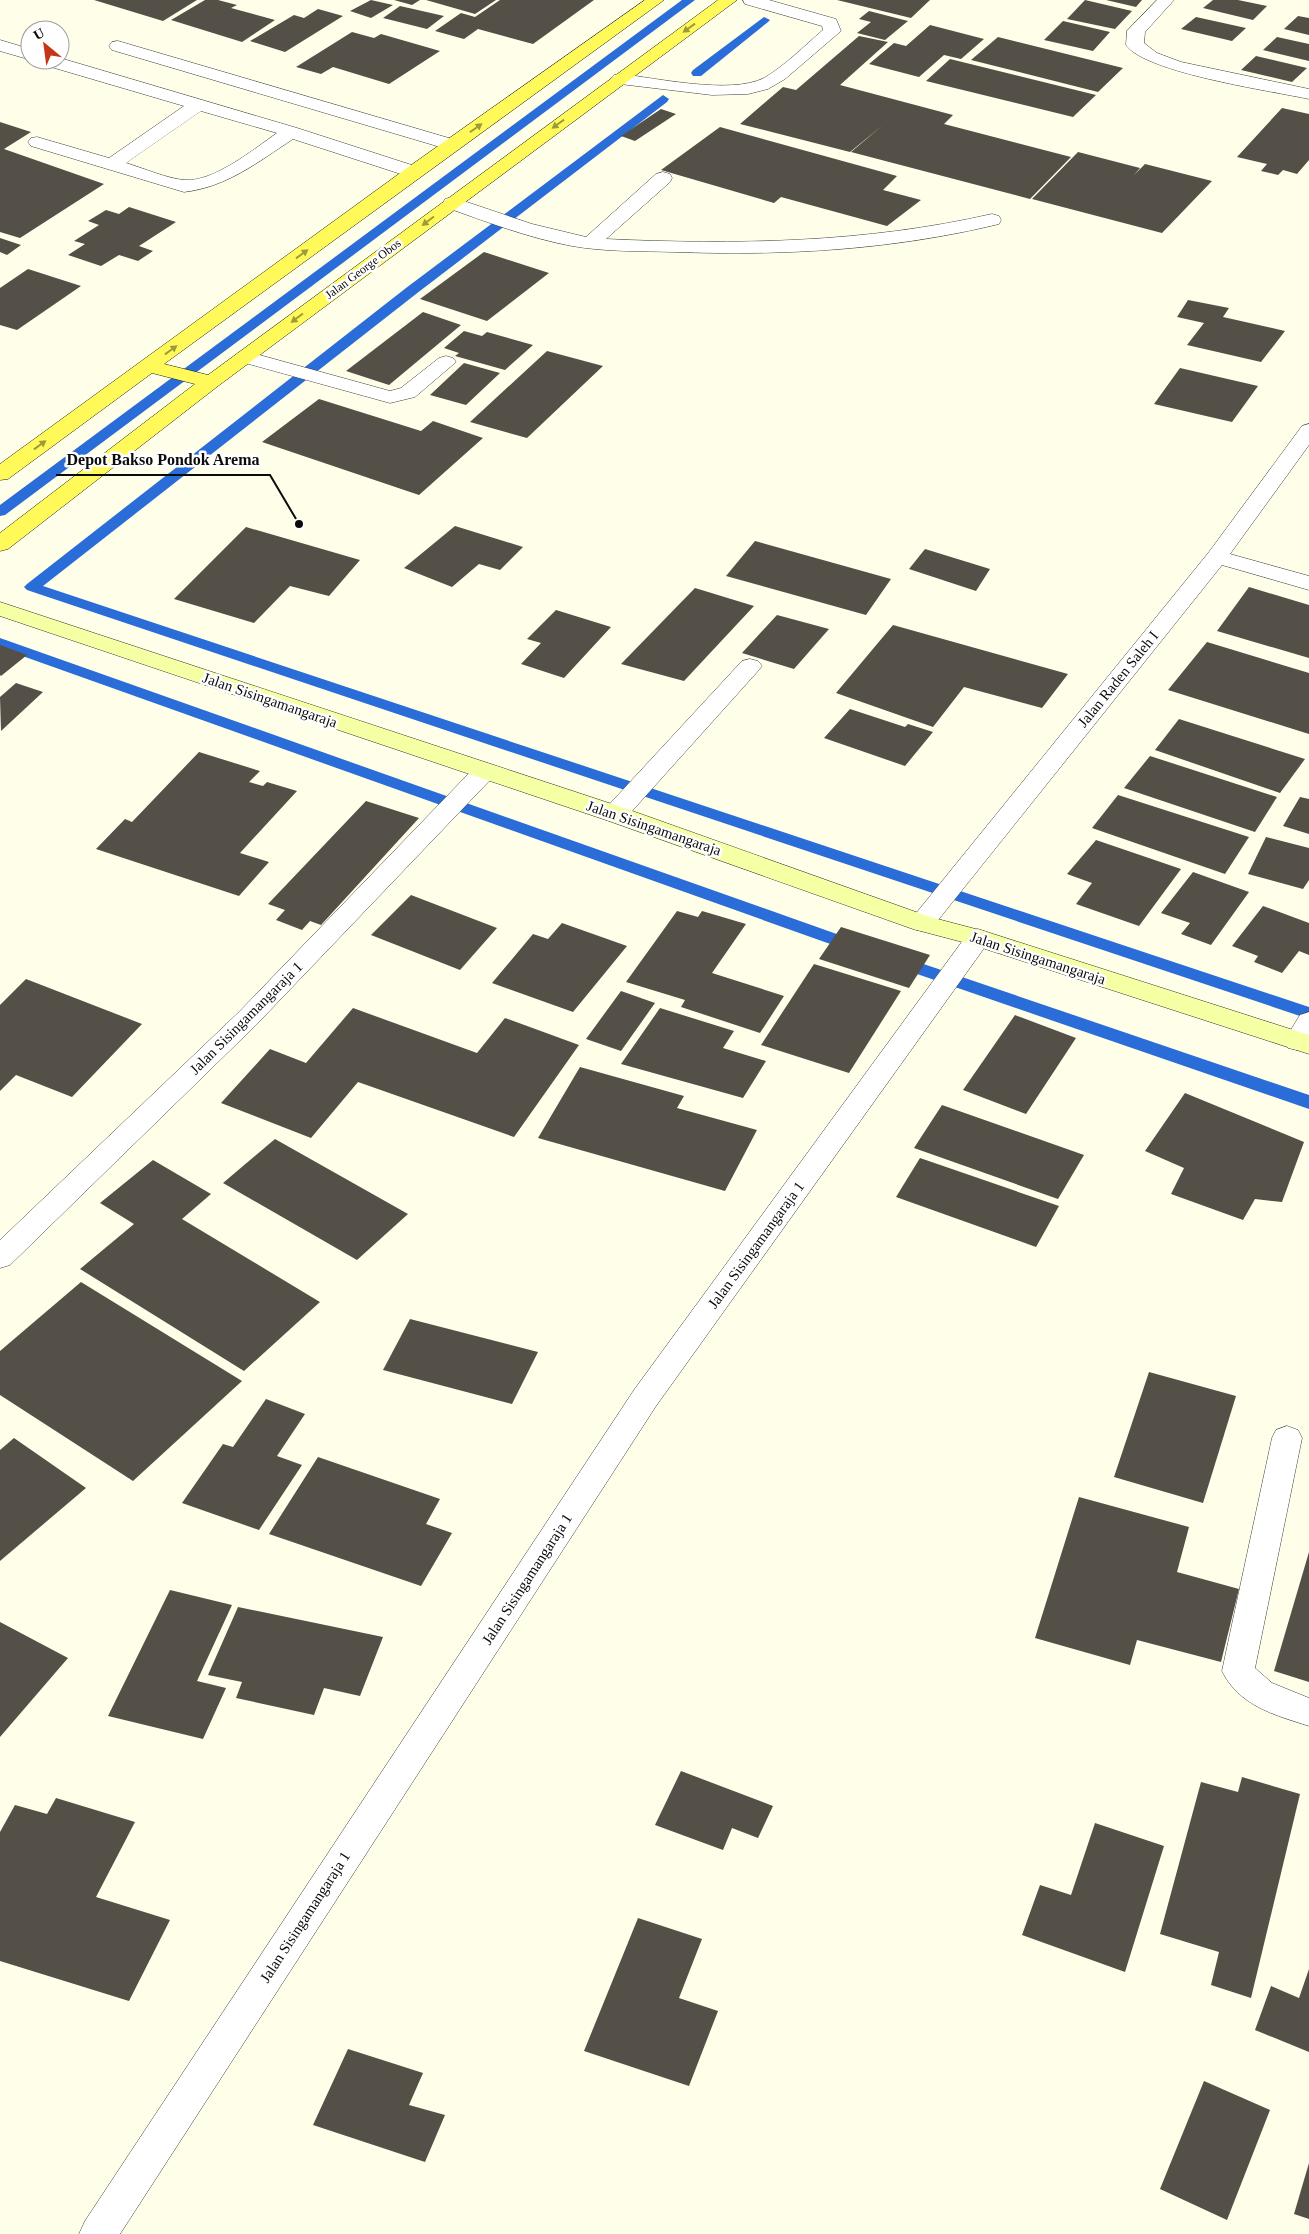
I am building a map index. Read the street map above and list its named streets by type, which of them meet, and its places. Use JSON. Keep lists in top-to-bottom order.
{
  "streets": {
    "main road": ["Jalan George Obos"],
    "street": ["Jalan Raden Saleh I", "Jalan Sisingamangaraja", "Jalan Sisingamangaraja 1"]
  },
  "crossings": [
    ["Jalan Raden Saleh I", "Jalan Sisingamangaraja"],
    ["Jalan Sisingamangaraja", "Jalan Sisingamangaraja 1"]
  ],
  "places": ["Depot Bakso Pondok Arema"],
  "north": "top left"
}
